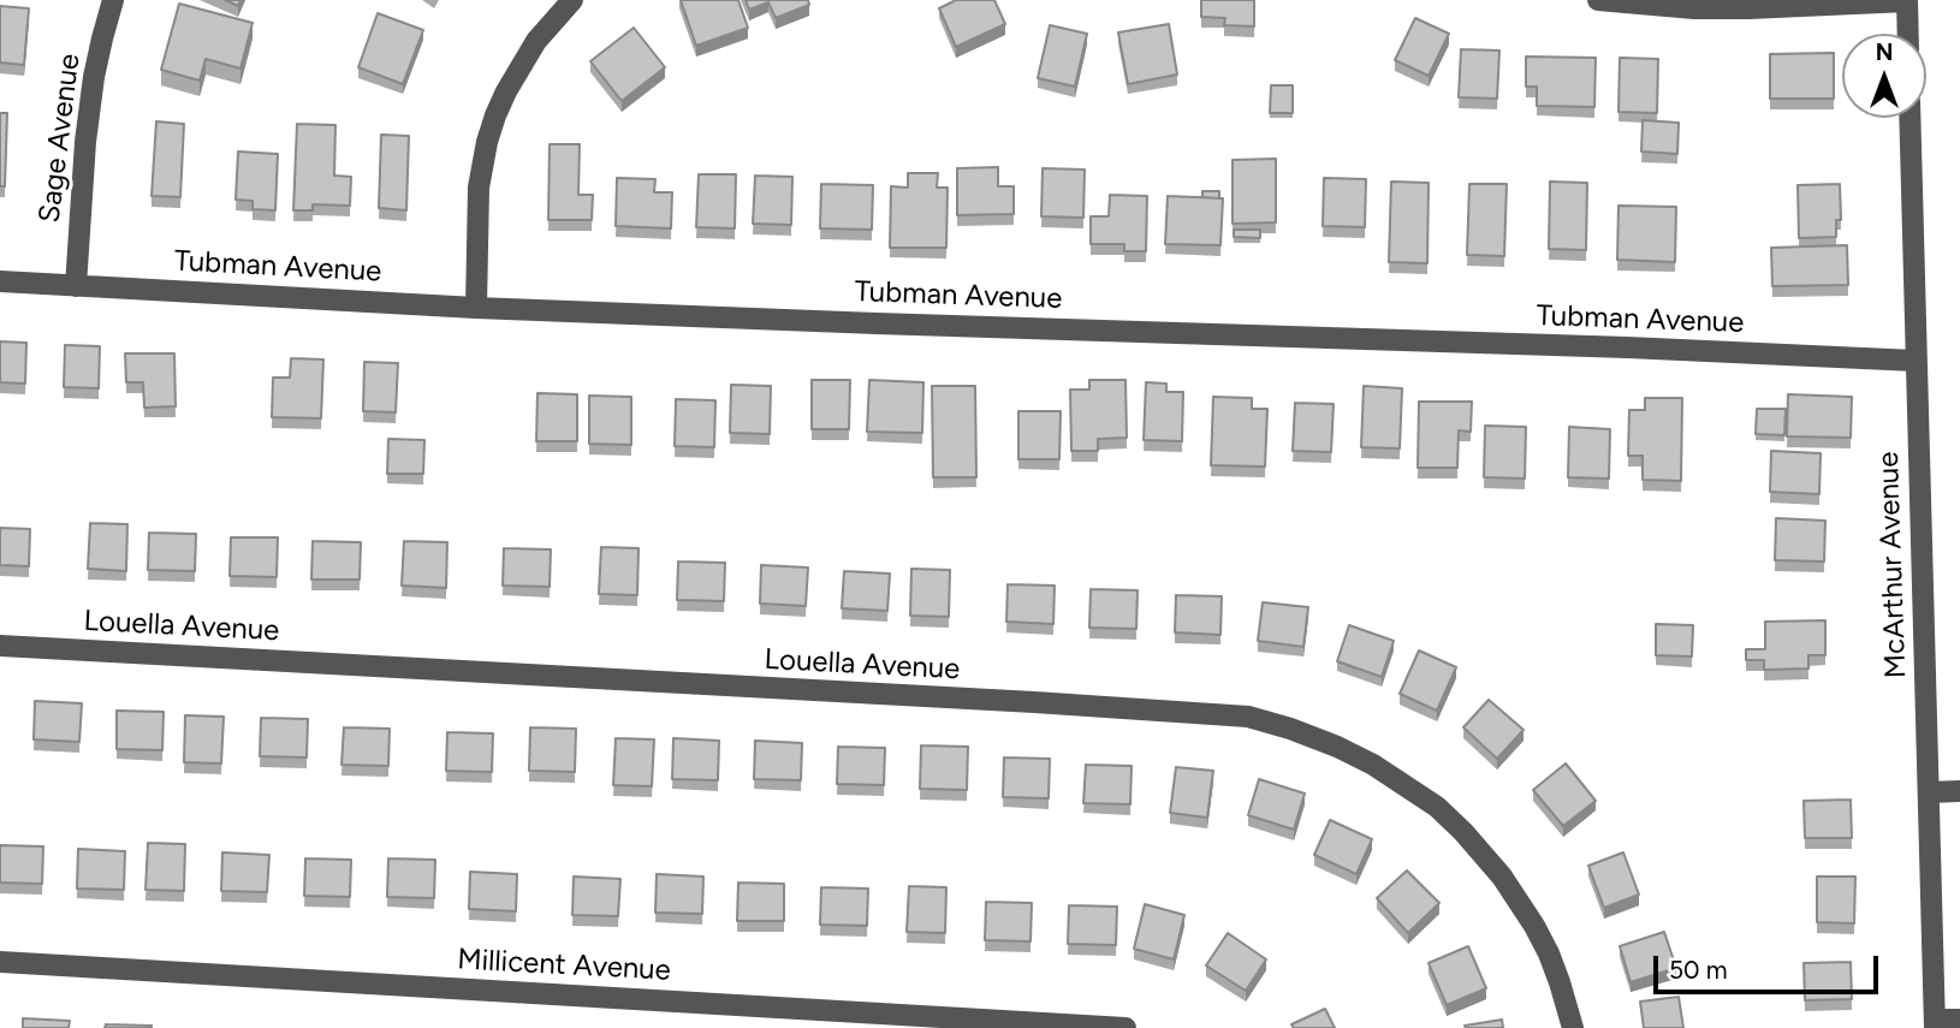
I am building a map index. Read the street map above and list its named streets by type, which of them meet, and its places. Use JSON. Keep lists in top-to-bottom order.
{
  "streets": {
    "street": [
      "Sage Avenue",
      "Tubman Avenue",
      "McArthur Avenue",
      "Louella Avenue",
      "Millicent Avenue"
    ]
  },
  "crossings": [
    ["Sage Avenue", "Tubman Avenue"],
    ["Tubman Avenue", "McArthur Avenue"]
  ],
  "scale_bar": "50 m",
  "north": "top"
}
